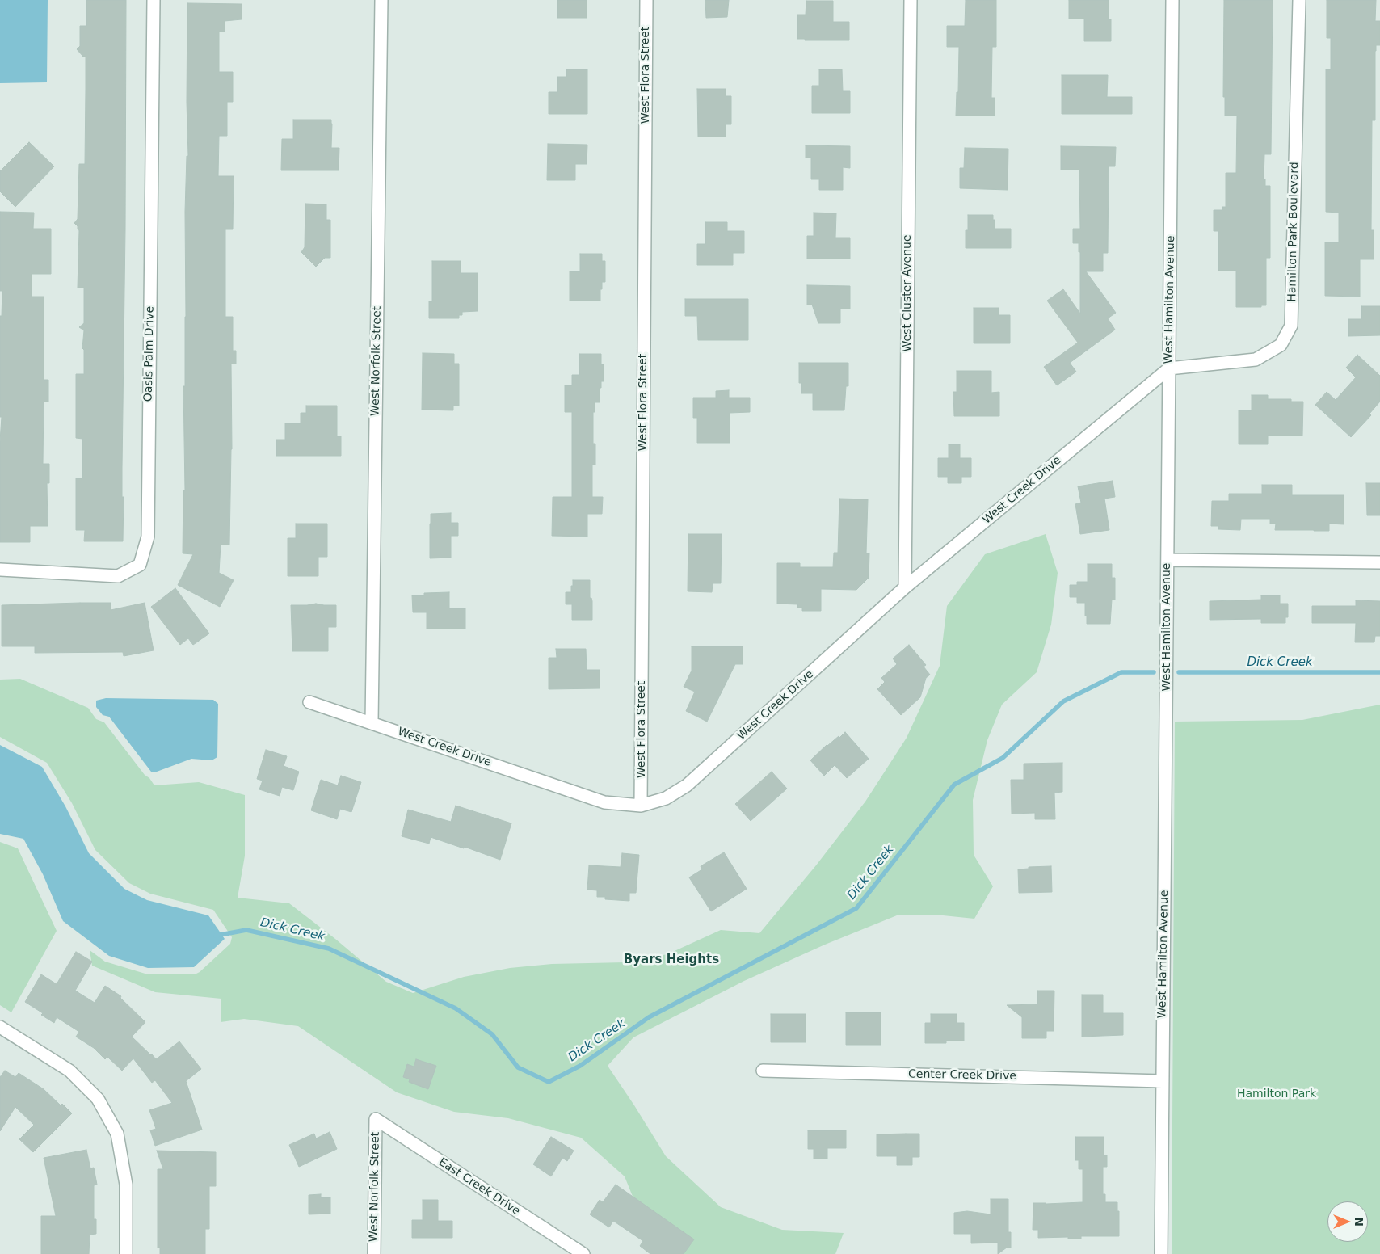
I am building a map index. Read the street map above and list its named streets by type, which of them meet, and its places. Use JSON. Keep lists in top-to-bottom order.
{
  "streets": {
    "street": [
      "West Flora Street",
      "Hamilton Park Boulevard",
      "West Cluster Avenue",
      "West Hamilton Avenue",
      "Oasis Palm Drive",
      "West Norfolk Street",
      "West Creek Drive",
      "Center Creek Drive",
      "East Creek Drive"
    ]
  },
  "crossings": [
    ["West Flora Street", "West Creek Drive"],
    ["Hamilton Park Boulevard", "West Hamilton Avenue"],
    ["Hamilton Park Boulevard", "West Creek Drive"],
    ["West Cluster Avenue", "West Creek Drive"],
    ["West Hamilton Avenue", "West Creek Drive"],
    ["West Hamilton Avenue", "Center Creek Drive"],
    ["West Norfolk Street", "West Creek Drive"],
    ["West Norfolk Street", "East Creek Drive"]
  ],
  "districts": ["Byars Heights"],
  "water": ["Dick Creek"],
  "parks": ["Hamilton Park"],
  "north": "right"
}
